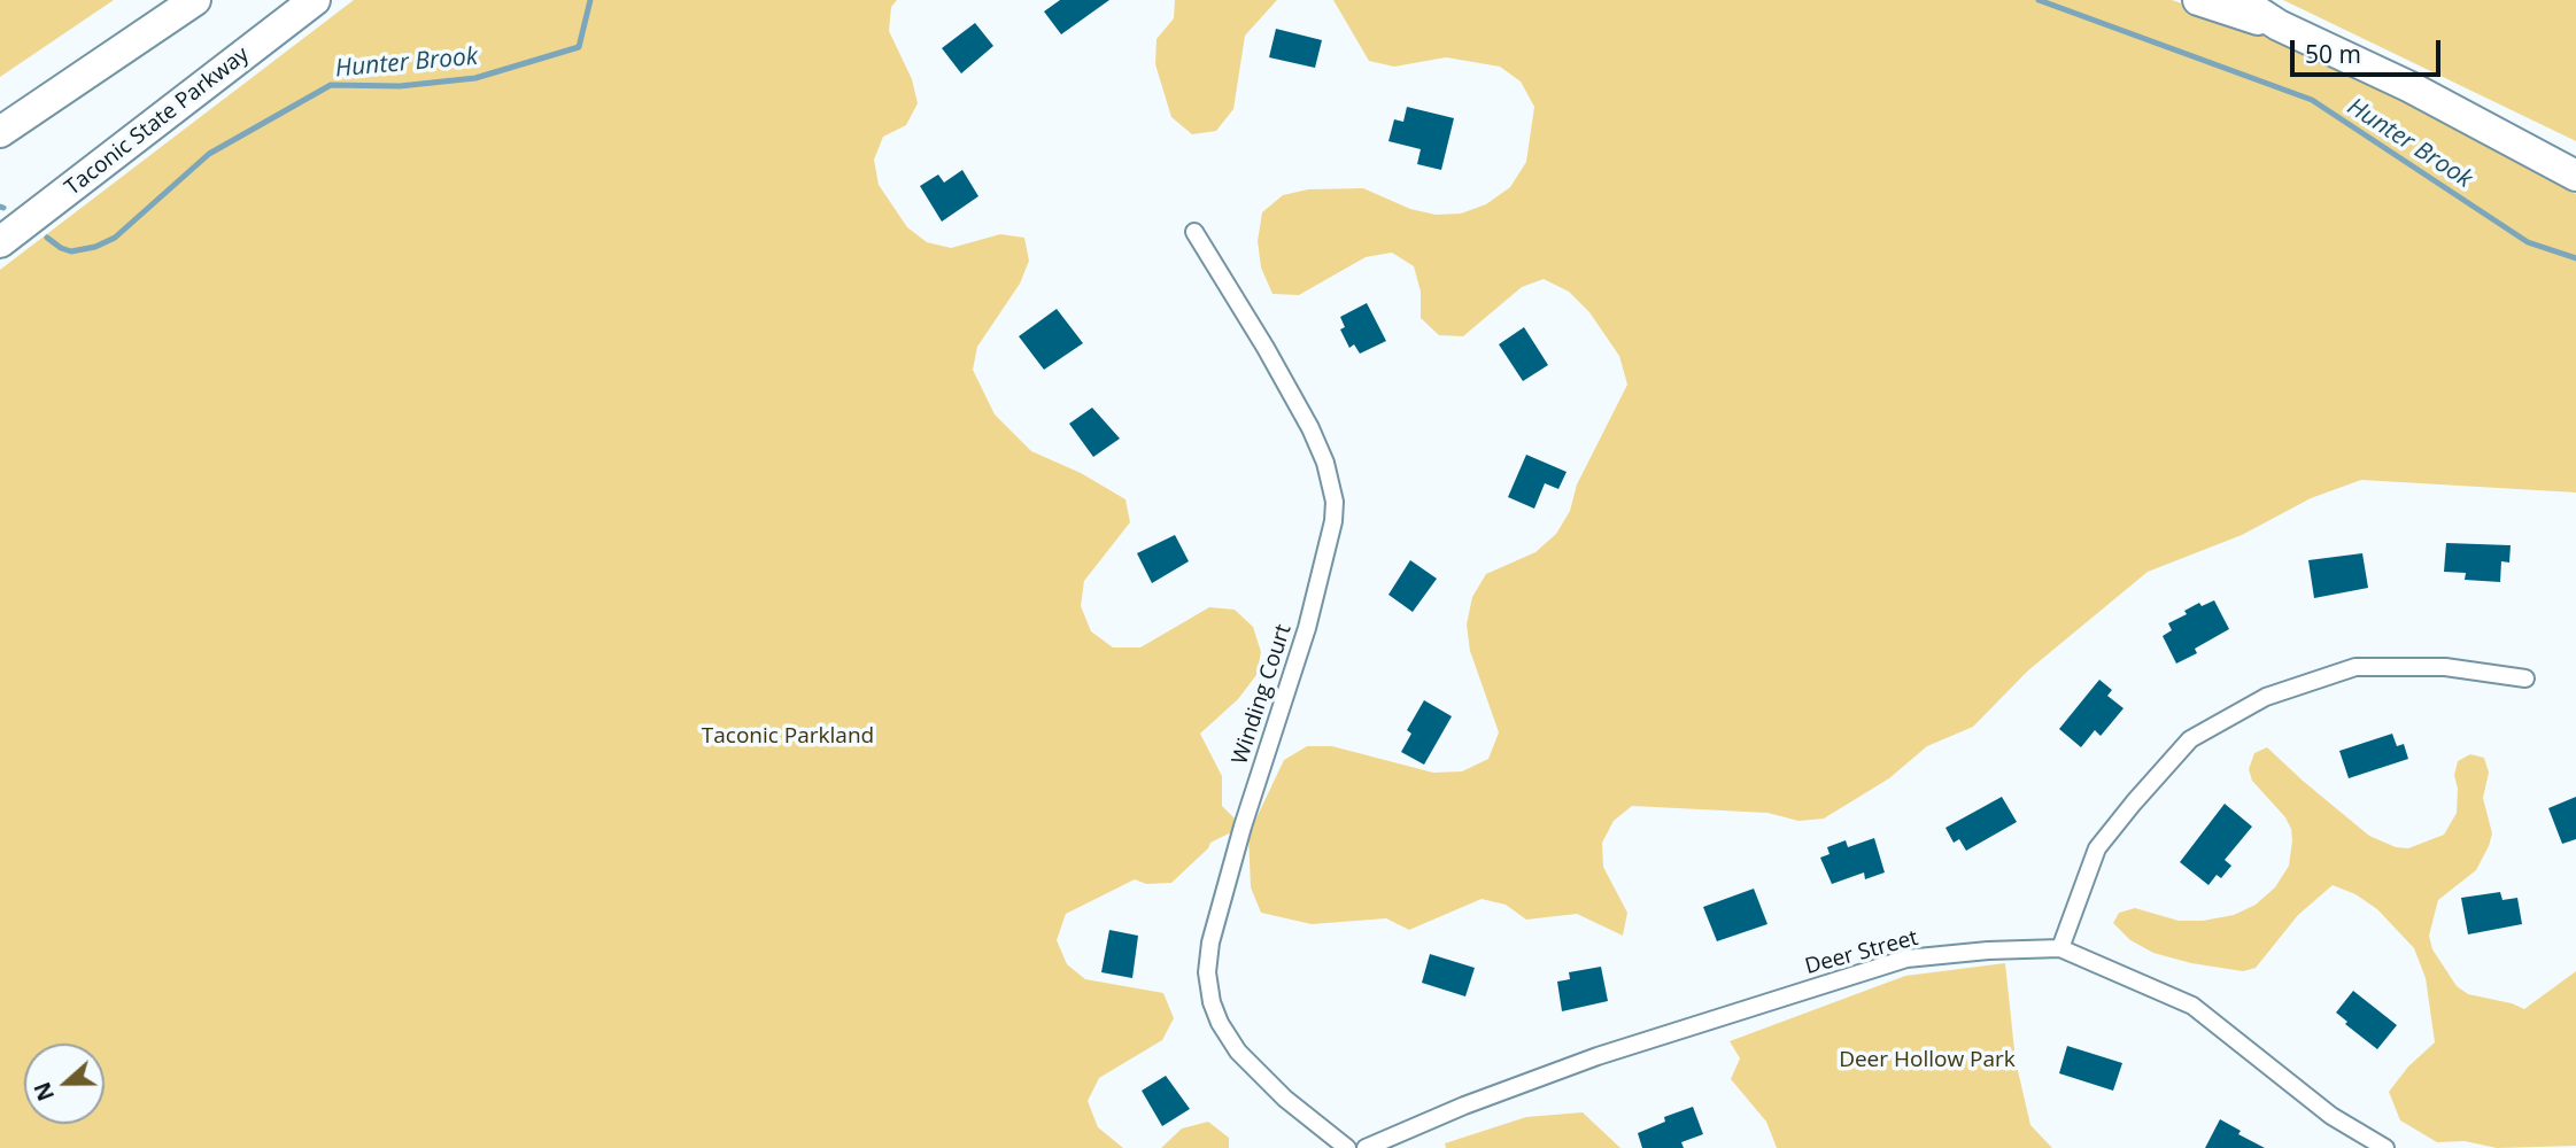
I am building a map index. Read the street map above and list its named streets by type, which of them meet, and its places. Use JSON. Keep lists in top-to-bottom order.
{
  "streets": {
    "highway": ["Taconic State Parkway"],
    "street": ["Winding Court", "Deer Street"]
  },
  "water": ["Hunter Brook"],
  "parks": ["Taconic Parkland", "Deer Hollow Park"],
  "scale_bar": "50 m",
  "north": "left"
}
